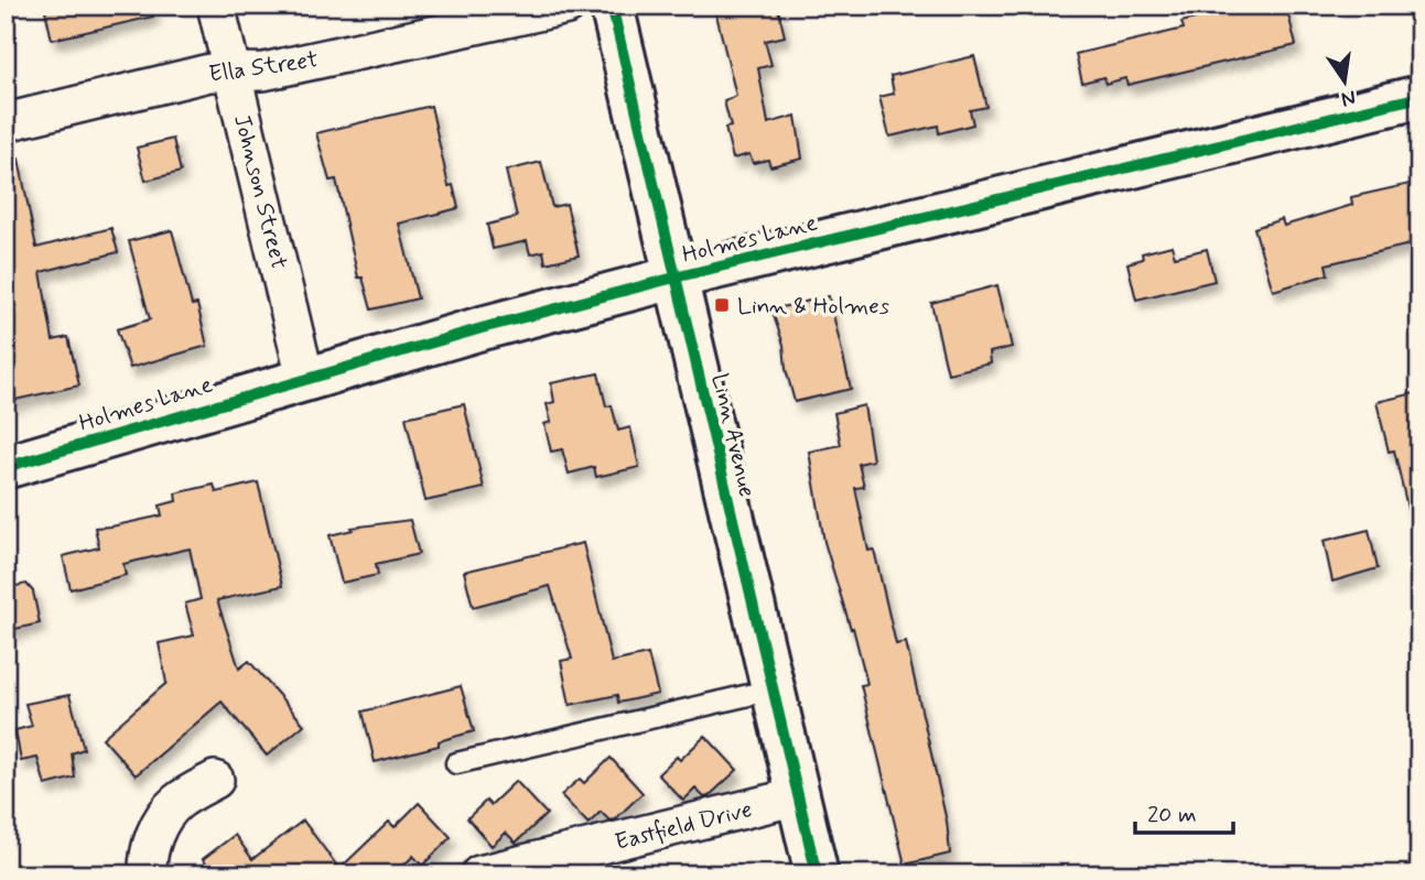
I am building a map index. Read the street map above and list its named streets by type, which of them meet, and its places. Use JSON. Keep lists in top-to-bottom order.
{
  "streets": {
    "street": [
      "Ella Street",
      "Johnson Street",
      "Holmes Lane",
      "Linn Avenue",
      "Eastfield Drive"
    ]
  },
  "crossings": [
    ["Ella Street", "Johnson Street"],
    ["Johnson Street", "Holmes Lane"],
    ["Holmes Lane", "Linn Avenue"],
    ["Linn Avenue", "Eastfield Drive"]
  ],
  "places": {
    "transit": ["Linn & Holmes"]
  },
  "scale_bar": "20 m",
  "north": "bottom"
}
